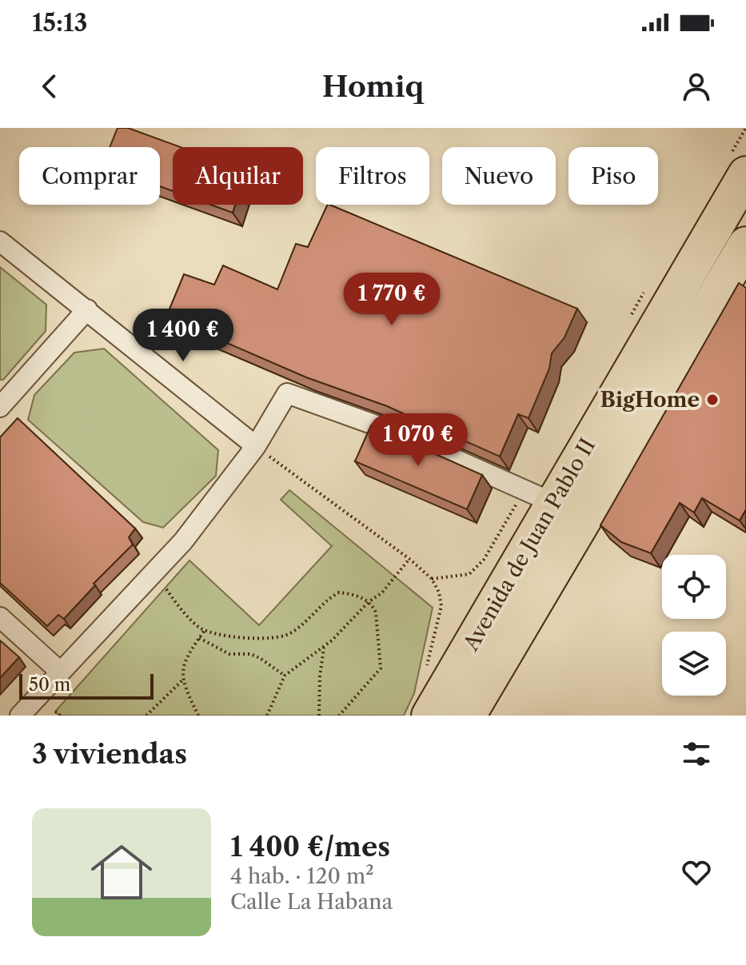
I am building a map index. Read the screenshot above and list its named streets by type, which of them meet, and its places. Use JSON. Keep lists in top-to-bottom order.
{
  "streets": {
    "highway": ["Avenida de Juan Pablo II"]
  },
  "places": ["BigHome"],
  "scale_bar": "50 m",
  "page": {
    "status": "15:13",
    "header": "Homiq",
    "chip": [
      "Comprar",
      "Alquilar",
      "Filtros",
      "Nuevo",
      "Piso"
    ],
    "price": ["1 770 €", "1 400 €", "1 070 €"],
    "scale": "50 m",
    "heading": "3 viviendas",
    "list": [
      {
        "name": "1 400 €/mes",
        "note": "4 hab. · 120 m² · Calle La Habana"
      }
    ]
  }
}
